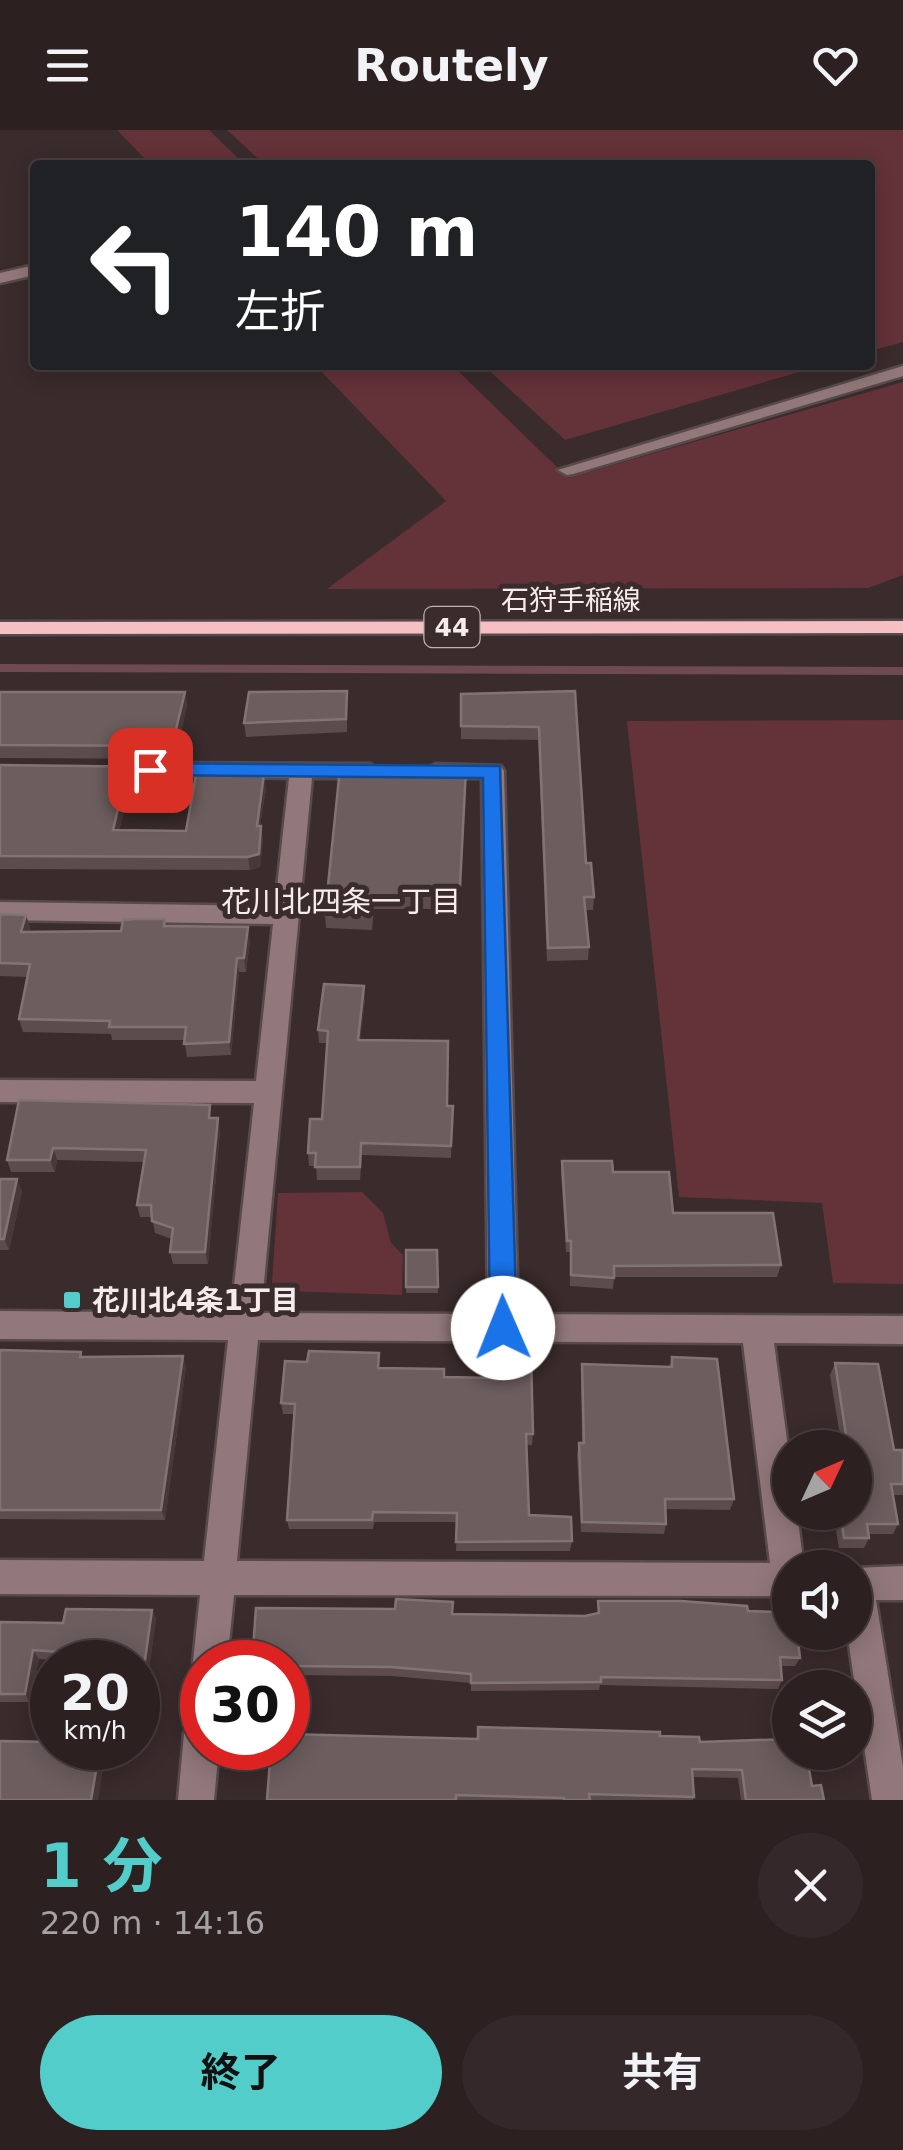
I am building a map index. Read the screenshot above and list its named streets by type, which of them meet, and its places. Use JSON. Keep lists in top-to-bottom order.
{
  "streets": {
    "main road": ["石狩手稲線", "44"]
  },
  "districts": ["花川北四条一丁目"],
  "places": {
    "transit": ["花川北4条1丁目"]
  },
  "north": "top right",
  "page": {
    "header": "Routely",
    "turn": ["140 m", "左折"],
    "speed": "20 km/h",
    "limit": "30",
    "heading": ["1 分", "220 m · 14:16"],
    "buttons": ["終了", "共有"]
  }
}
